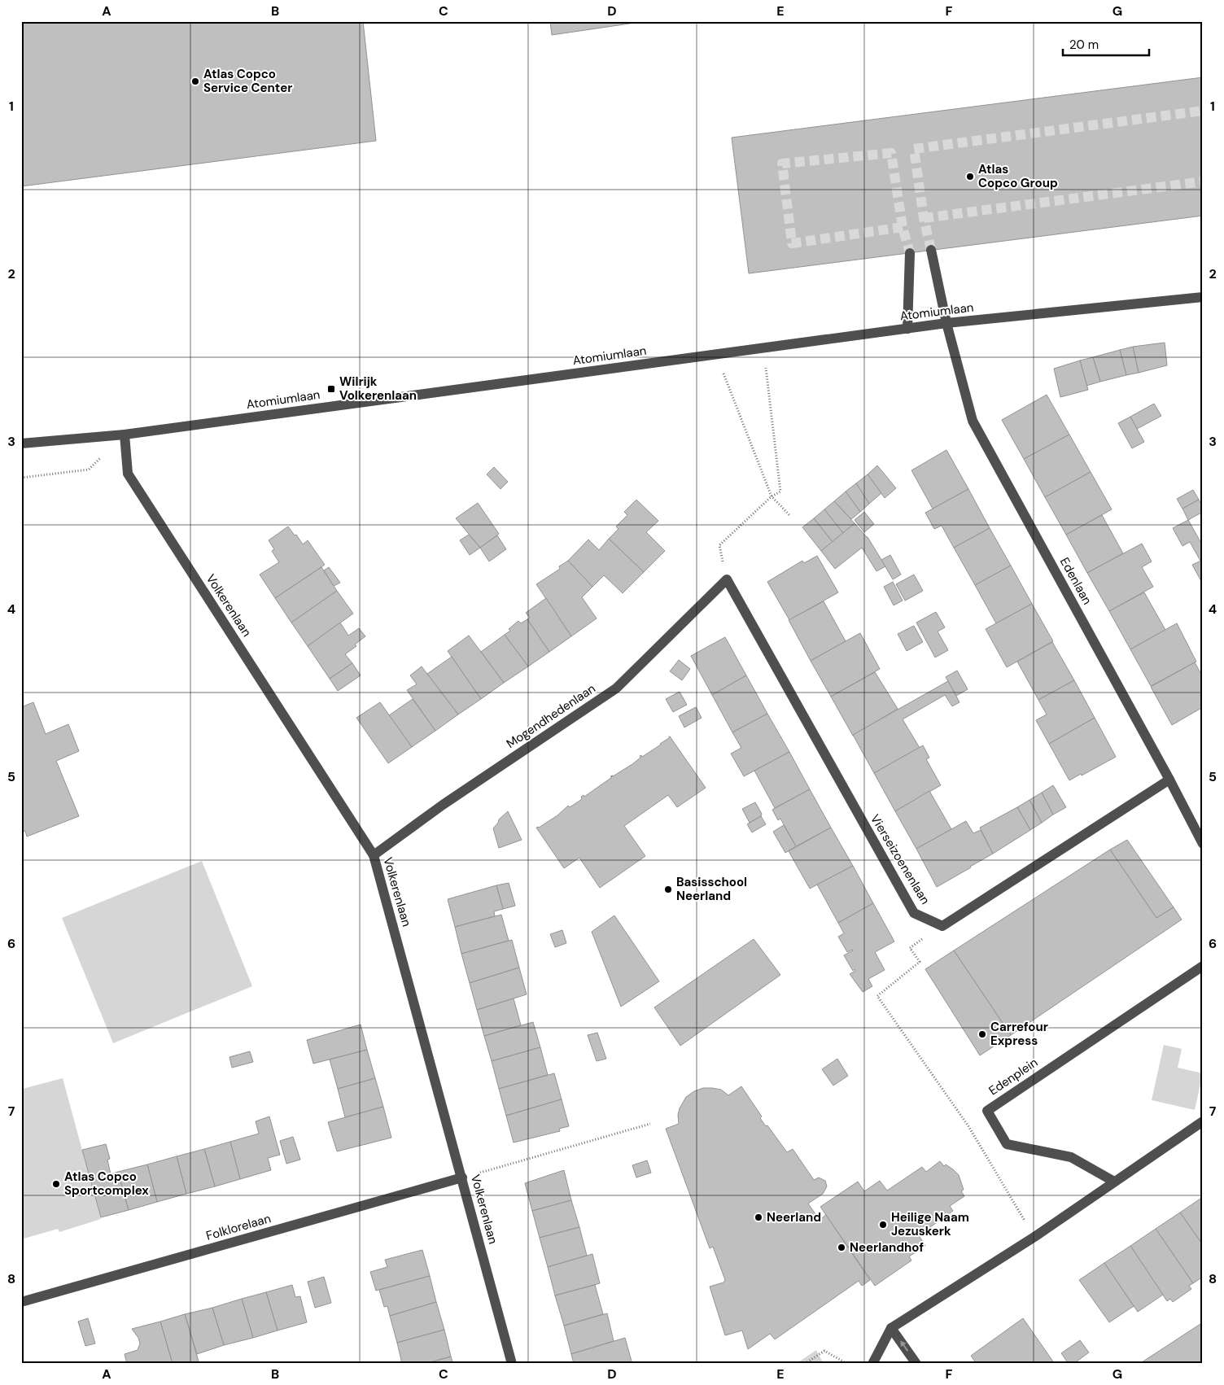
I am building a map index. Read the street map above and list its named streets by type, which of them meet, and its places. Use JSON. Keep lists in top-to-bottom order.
{
  "streets": {
    "street": [
      "Atomiumlaan",
      "Edenlaan",
      "Volkerenlaan",
      "Mogendhedenlaan",
      "Vierseizoenenlaan",
      "Edenplein",
      "Folklorelaan"
    ]
  },
  "crossings": [
    ["Atomiumlaan", "Edenlaan"],
    ["Atomiumlaan", "Volkerenlaan"],
    ["Volkerenlaan", "Mogendhedenlaan"],
    ["Volkerenlaan", "Folklorelaan"],
    ["Mogendhedenlaan", "Vierseizoenenlaan"]
  ],
  "places": {
    "other": [
      "Atlas Copco Service Center",
      "Atlas Copco Group",
      "Basisschool Neerland",
      "Carrefour Express",
      "Atlas Copco Sportcomplex",
      "Neerland",
      "Heilige Naam Jezuskerk",
      "Neerlandhof"
    ],
    "transit": ["Wilrijk Volkerenlaan"]
  },
  "scale_bar": "20 m",
  "grid": {
    "columns": [
      "A",
      "B",
      "C",
      "D",
      "E",
      "F",
      "G"
    ],
    "rows": [
      "1",
      "2",
      "3",
      "4",
      "5",
      "6",
      "7",
      "8"
    ]
  }
}
